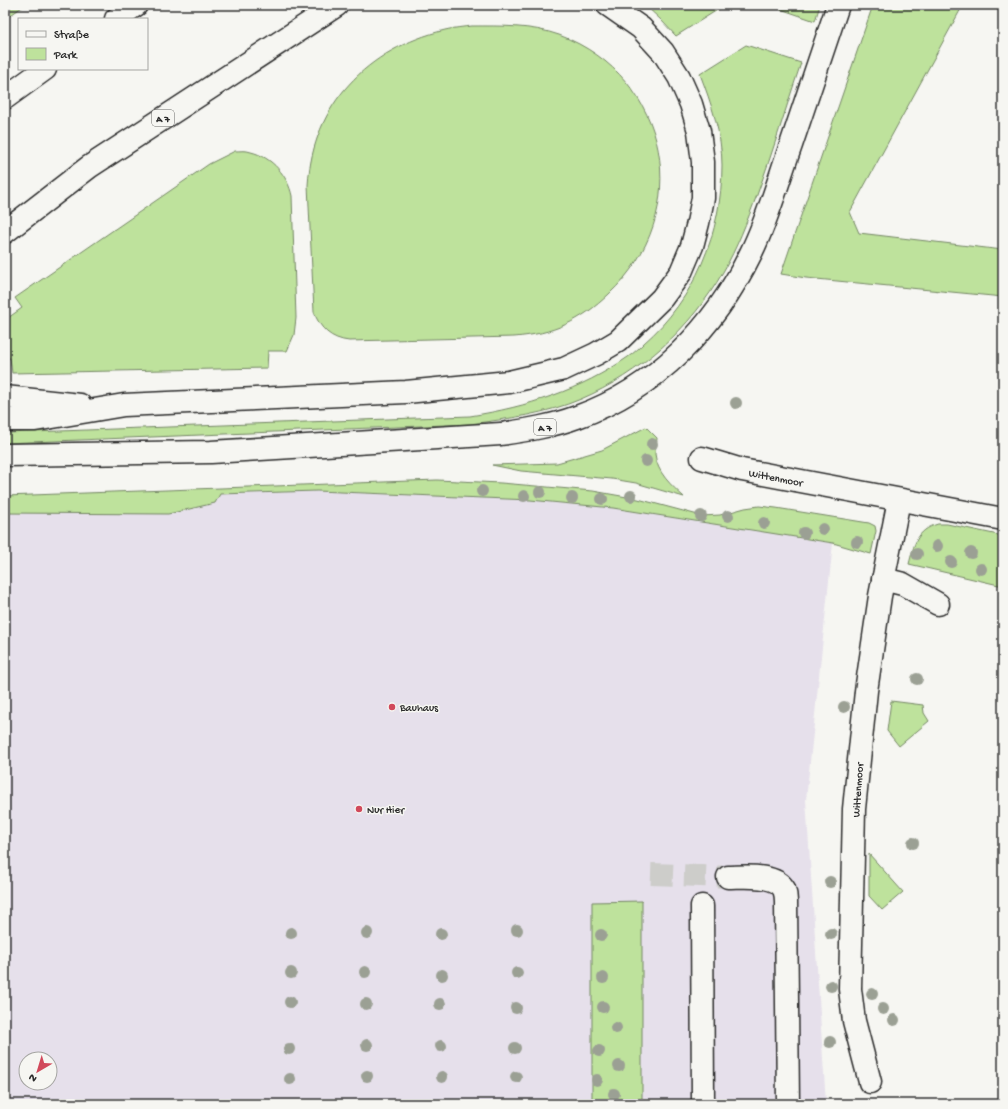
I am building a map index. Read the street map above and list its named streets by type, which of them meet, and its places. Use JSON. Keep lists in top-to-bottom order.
{
  "streets": {
    "main road": ["A 7", "Wittenmoor"]
  },
  "places": ["Bauhaus", "Nur Hier"],
  "legend": ["Straße", "Park"],
  "north": "bottom left"
}
